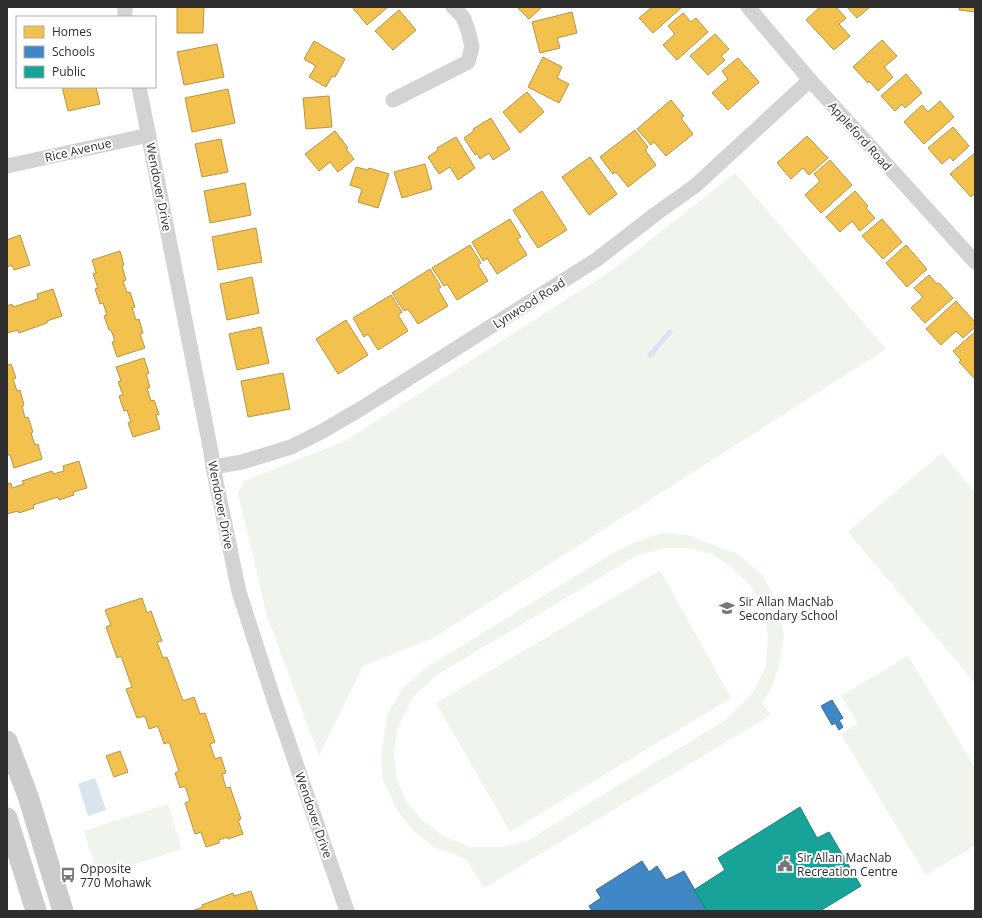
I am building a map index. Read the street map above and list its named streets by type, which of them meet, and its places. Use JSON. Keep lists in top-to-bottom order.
{
  "streets": {
    "street": [
      "Appleford Road",
      "Rice Avenue",
      "Wendover Drive",
      "Lynwood Road"
    ]
  },
  "crossings": [
    ["Appleford Road", "Lynwood Road"],
    ["Rice Avenue", "Wendover Drive"],
    ["Wendover Drive", "Lynwood Road"]
  ],
  "places": {
    "school or university": ["Sir Allan MacNab Secondary School"],
    "public building": ["Sir Allan MacNab Recreation Centre"],
    "bus stop": ["Opposite 770 Mohawk"]
  },
  "legend": ["Homes", "Schools", "Public"]
}
